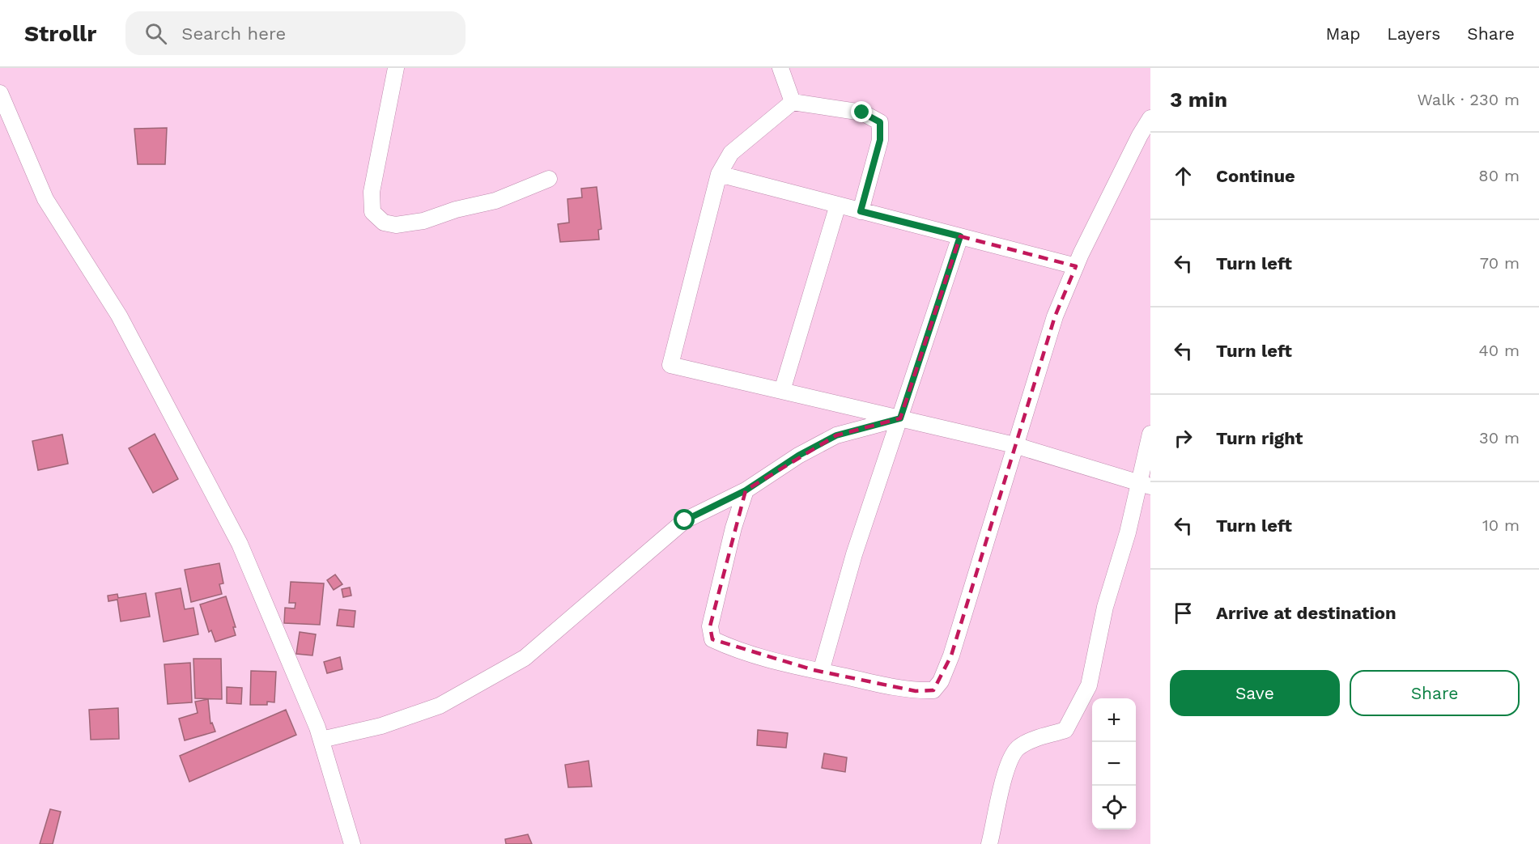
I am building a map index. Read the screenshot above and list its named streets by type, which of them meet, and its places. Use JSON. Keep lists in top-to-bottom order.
{
  "page": {
    "header": "Strollr",
    "search": "Search here",
    "nav": ["Map", "Layers", "Share"],
    "heading": ["3 min", "Walk · 230 m"],
    "list": [
      ["Continue", "80 m"],
      ["Turn left", "70 m"],
      ["Turn left", "40 m"],
      ["Turn right", "30 m"],
      ["Turn left", "10 m"],
      "Arrive at destination"
    ],
    "buttons": ["Save", "Share"],
    "map_buttons": ["+", "−"]
  }
}
